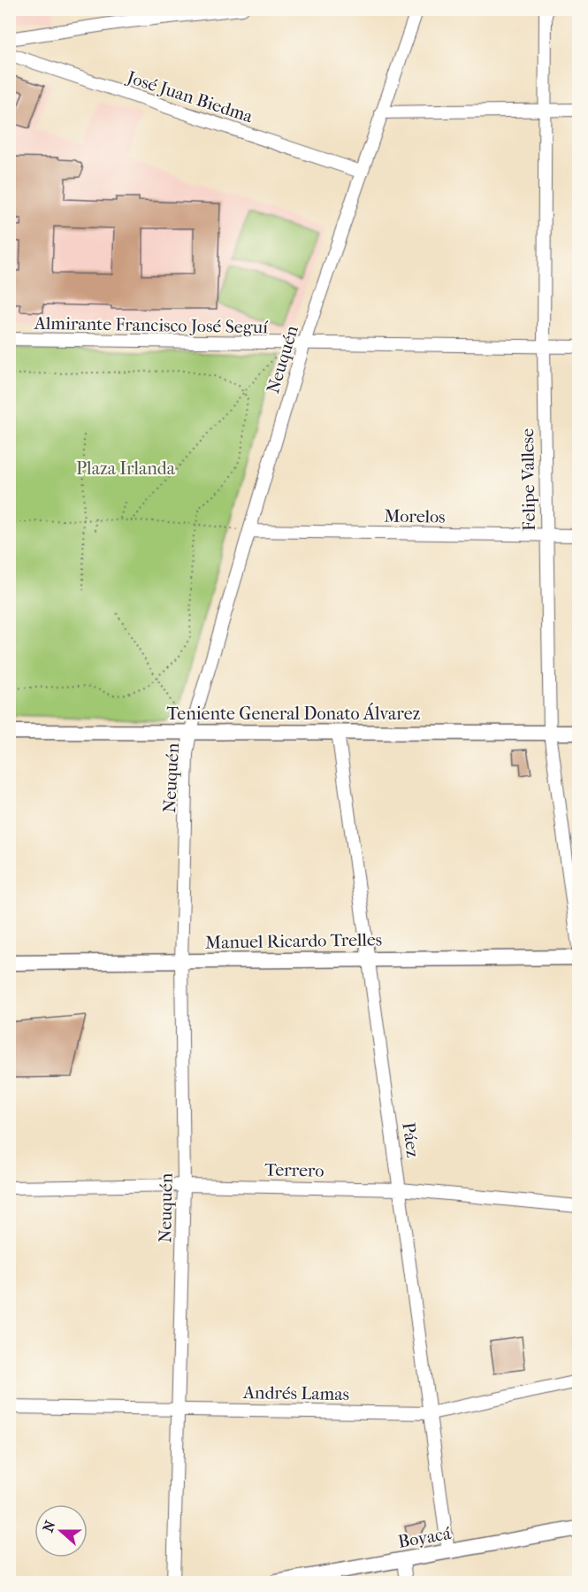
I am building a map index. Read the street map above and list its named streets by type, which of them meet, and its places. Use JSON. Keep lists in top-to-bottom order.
{
  "streets": {
    "street": [
      "José Juan Biedma",
      "Almirante Francisco José Seguí",
      "Neuquén",
      "Felipe Vallese",
      "Morelos",
      "Teniente General Donato Álvarez",
      "Manuel Ricardo Trelles",
      "Páez",
      "Terrero",
      "Andrés Lamas",
      "Boyacá"
    ]
  },
  "crossings": [
    ["José Juan Biedma", "Neuquén"],
    ["Almirante Francisco José Seguí", "Neuquén"],
    ["Almirante Francisco José Seguí", "Felipe Vallese"],
    ["Neuquén", "Morelos"],
    ["Neuquén", "Teniente General Donato Álvarez"],
    ["Neuquén", "Manuel Ricardo Trelles"],
    ["Neuquén", "Terrero"],
    ["Neuquén", "Andrés Lamas"],
    ["Felipe Vallese", "Morelos"],
    ["Felipe Vallese", "Teniente General Donato Álvarez"],
    ["Teniente General Donato Álvarez", "Páez"],
    ["Manuel Ricardo Trelles", "Páez"],
    ["Páez", "Terrero"],
    ["Páez", "Andrés Lamas"],
    ["Páez", "Boyacá"]
  ],
  "parks": ["Plaza Irlanda"],
  "north": "left"
}
